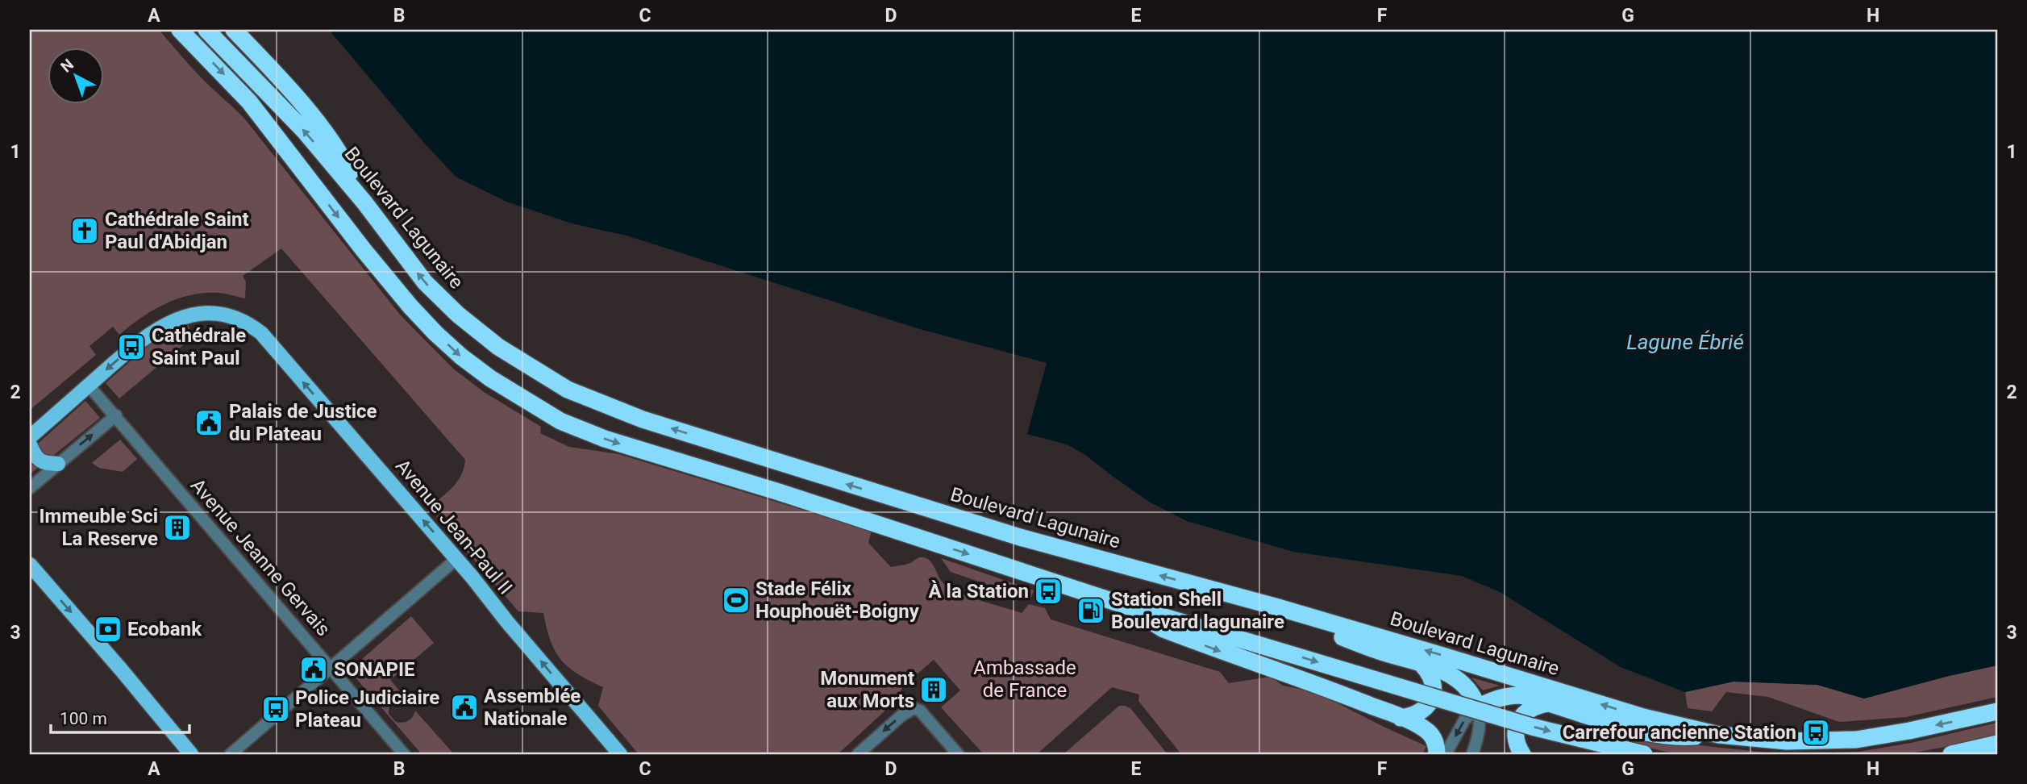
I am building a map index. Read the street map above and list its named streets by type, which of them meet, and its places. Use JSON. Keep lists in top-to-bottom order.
{
  "streets": {
    "highway": ["Boulevard Lagunaire"],
    "main road": ["Avenue Jean-Paul II"],
    "street": ["Avenue Jeanne Gervais"]
  },
  "crossings": [
    ["Avenue Jean-Paul II", "Avenue Jeanne Gervais"]
  ],
  "one_way": ["Avenue Jean-Paul II"],
  "water": ["Lagune Ébrié"],
  "parks": ["Ambassade de France"],
  "places": {
    "church": ["Cathédrale Saint Paul d'Abidjan"],
    "bus stop": [
      "Cathédrale Saint Paul",
      "À la Station",
      "Police Judiciaire Plateau",
      "Carrefour ancienne Station"
    ],
    "public building": ["Palais de Justice du Plateau", "SONAPIE", "Assemblée Nationale"],
    "building": ["Immeuble Sci La Reserve", "Monument aux Morts"],
    "sports": ["Stade Félix Houphouët-Boigny"],
    "fuel station": ["Station Shell Boulevard lagunaire"],
    "bank": ["Ecobank"]
  },
  "scale_bar": "100 m",
  "north": "top left",
  "grid": {
    "columns": [
      "A",
      "B",
      "C",
      "D",
      "E",
      "F",
      "G",
      "H"
    ],
    "rows": ["1", "2", "3"]
  }
}
